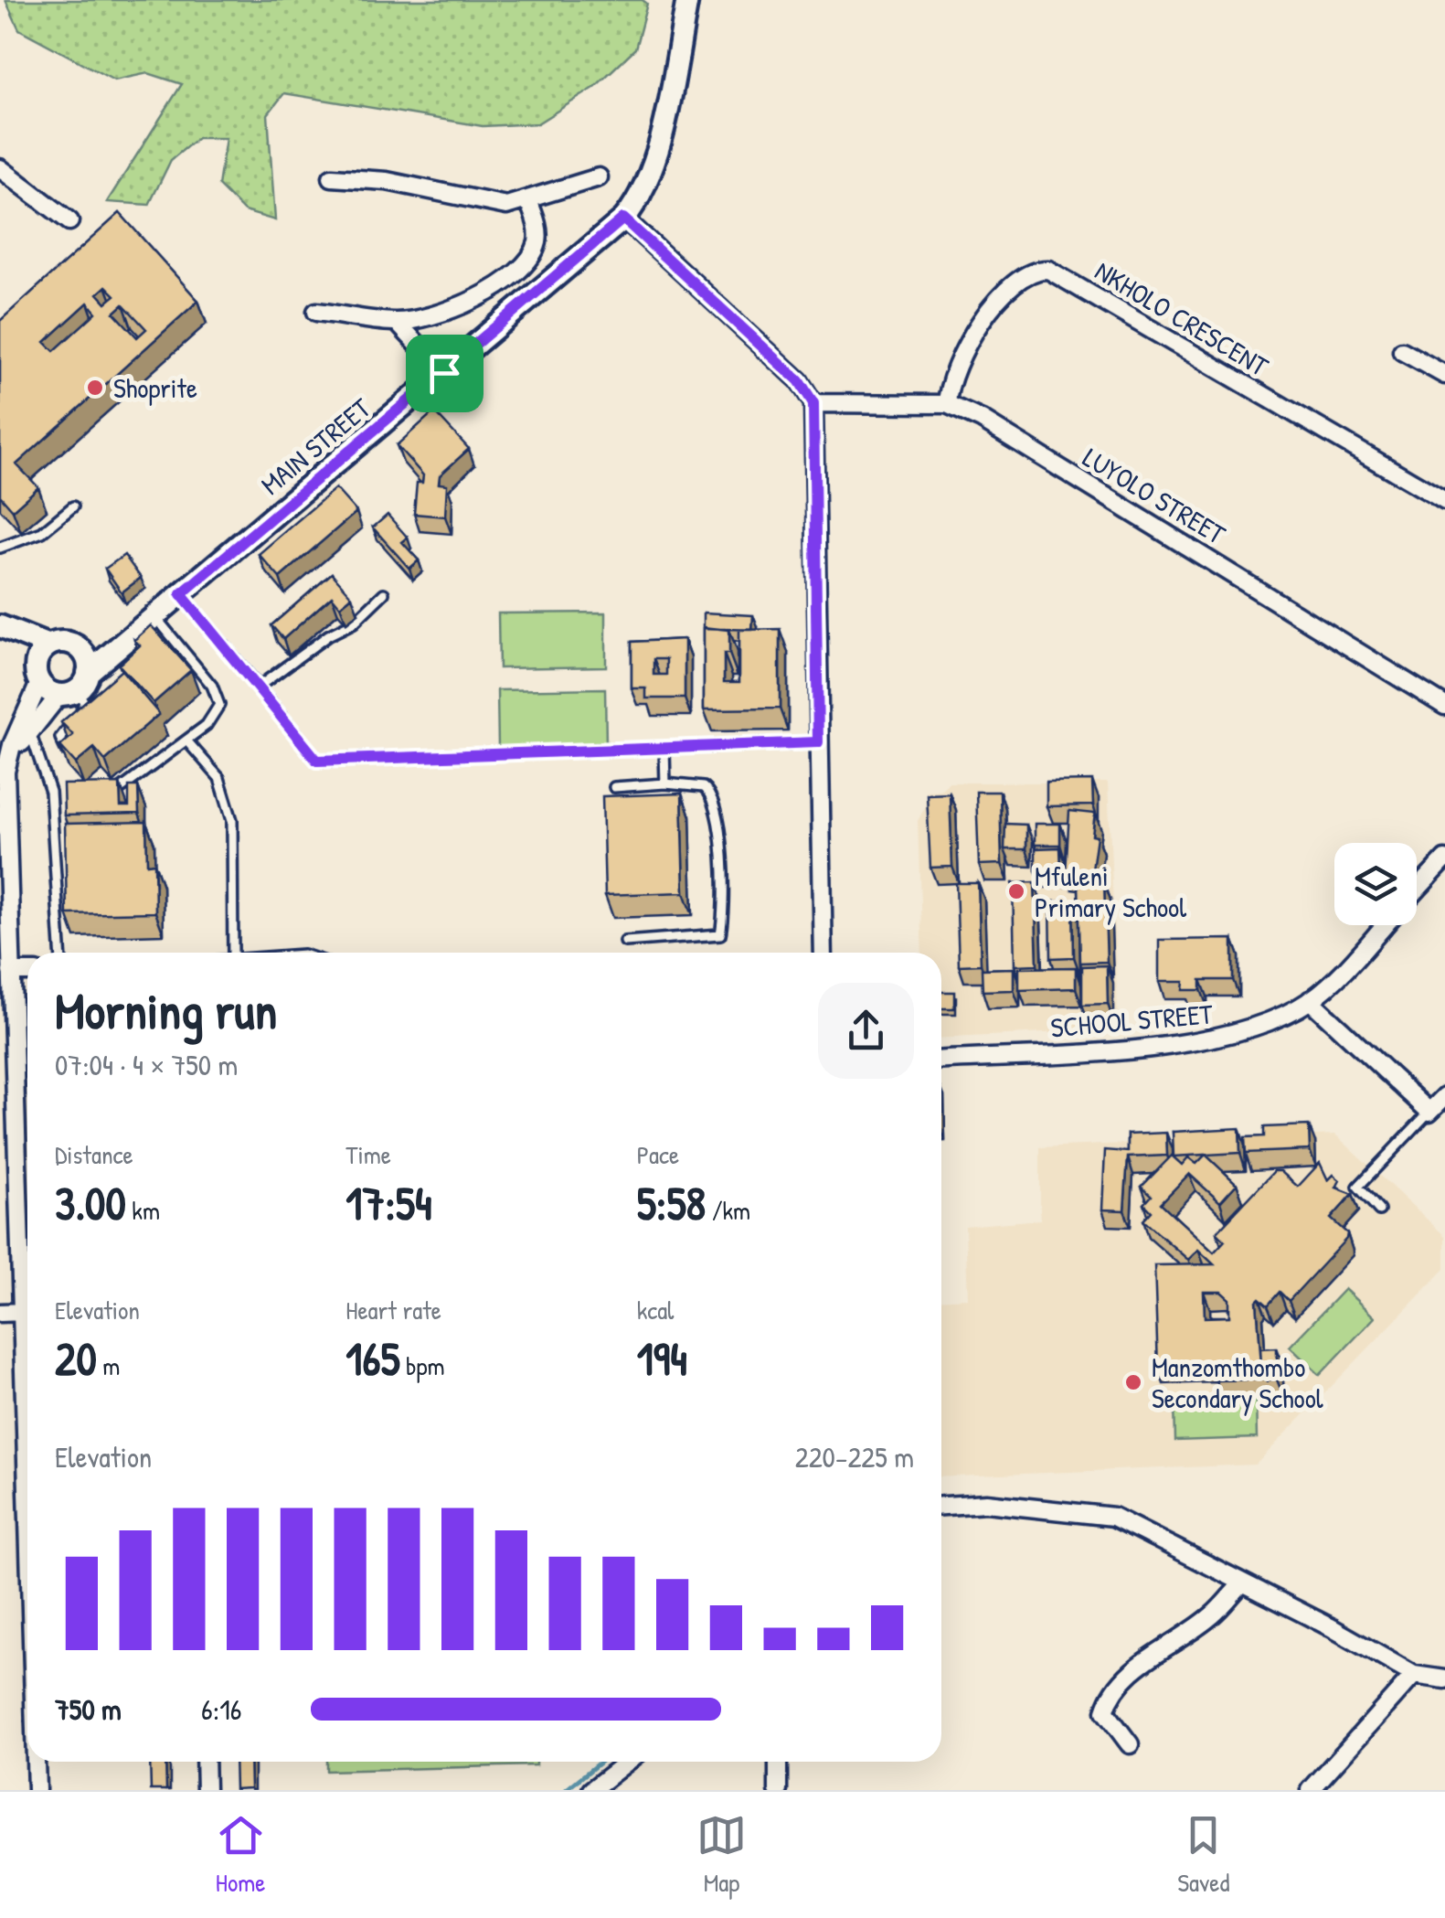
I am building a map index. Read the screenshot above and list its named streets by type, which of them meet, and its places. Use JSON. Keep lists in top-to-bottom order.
{
  "streets": {
    "street": [
      "NKHOLO CRESCENT",
      "MAIN STREET",
      "LUYOLO STREET",
      "SCHOOL STREET"
    ]
  },
  "crossings": [
    ["NKHOLO CRESCENT", "LUYOLO STREET"]
  ],
  "places": ["Shoprite", "Mfuleni Primary School", "Manzomthombo Secondary School"],
  "page": {
    "heading": ["Morning run", "07:04 · 4 × 750 m"],
    "stats": [
      ["Distance", "3.00 km"],
      ["Time", "17:54"],
      ["Pace", "5:58 /km"],
      ["Elevation", "20 m"],
      ["Heart rate", "165 bpm"],
      ["kcal", "194"]
    ],
    "chart": ["Elevation", "220–225 m"],
    "list": [
      {
        "name": "750 m",
        "note": "6:16"
      }
    ],
    "tabs": ["Home", "Map", "Saved"]
  }
}
